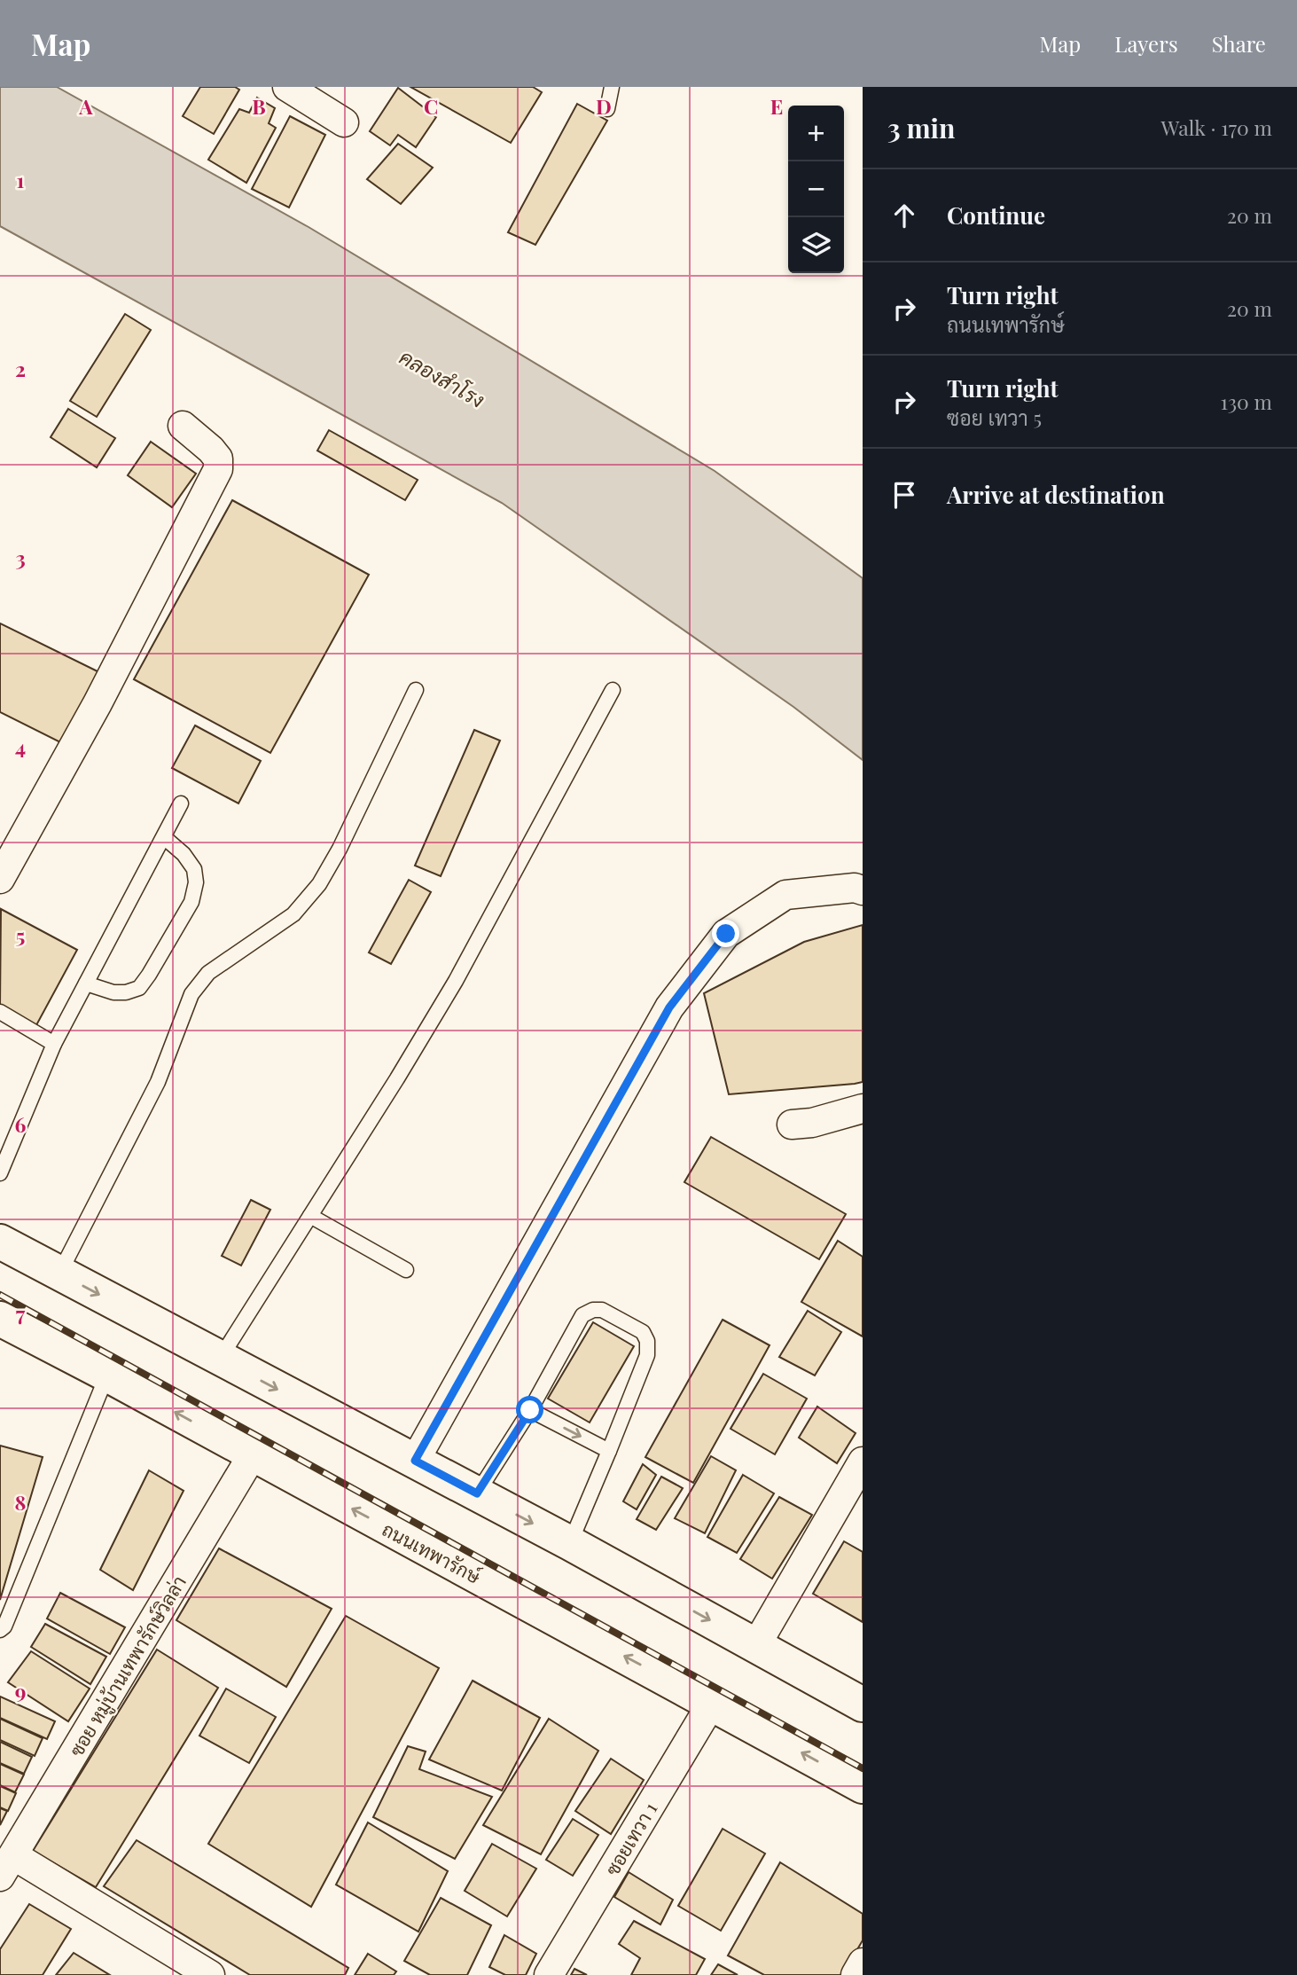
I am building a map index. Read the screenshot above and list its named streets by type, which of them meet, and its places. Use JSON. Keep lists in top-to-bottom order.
{
  "streets": {
    "main road": ["ถนนเทพารักษ์"],
    "street": ["ซอย หมู่บ้านเทพารักษ์วิลล่า", "ซอยเทวา 1"]
  },
  "crossings": [
    ["ถนนเทพารักษ์", "ซอย หมู่บ้านเทพารักษ์วิลล่า"],
    ["ถนนเทพารักษ์", "ซอยเทวา 1"]
  ],
  "water": ["คลองสำโรง"],
  "page": {
    "header": "Map",
    "nav": ["Map", "Layers", "Share"],
    "heading": ["3 min", "Walk · 170 m"],
    "map_buttons": ["+", "−"],
    "list": [
      ["Continue", "20 m"],
      ["Turn right", "ถนนเทพารักษ์", "20 m"],
      ["Turn right", "ซอย เทวา 5", "130 m"],
      "Arrive at destination"
    ]
  },
  "grid": {
    "columns": [
      "A",
      "B",
      "C",
      "D",
      "E"
    ],
    "rows": [
      "1",
      "2",
      "3",
      "4",
      "5",
      "6",
      "7",
      "8",
      "9"
    ]
  }
}
